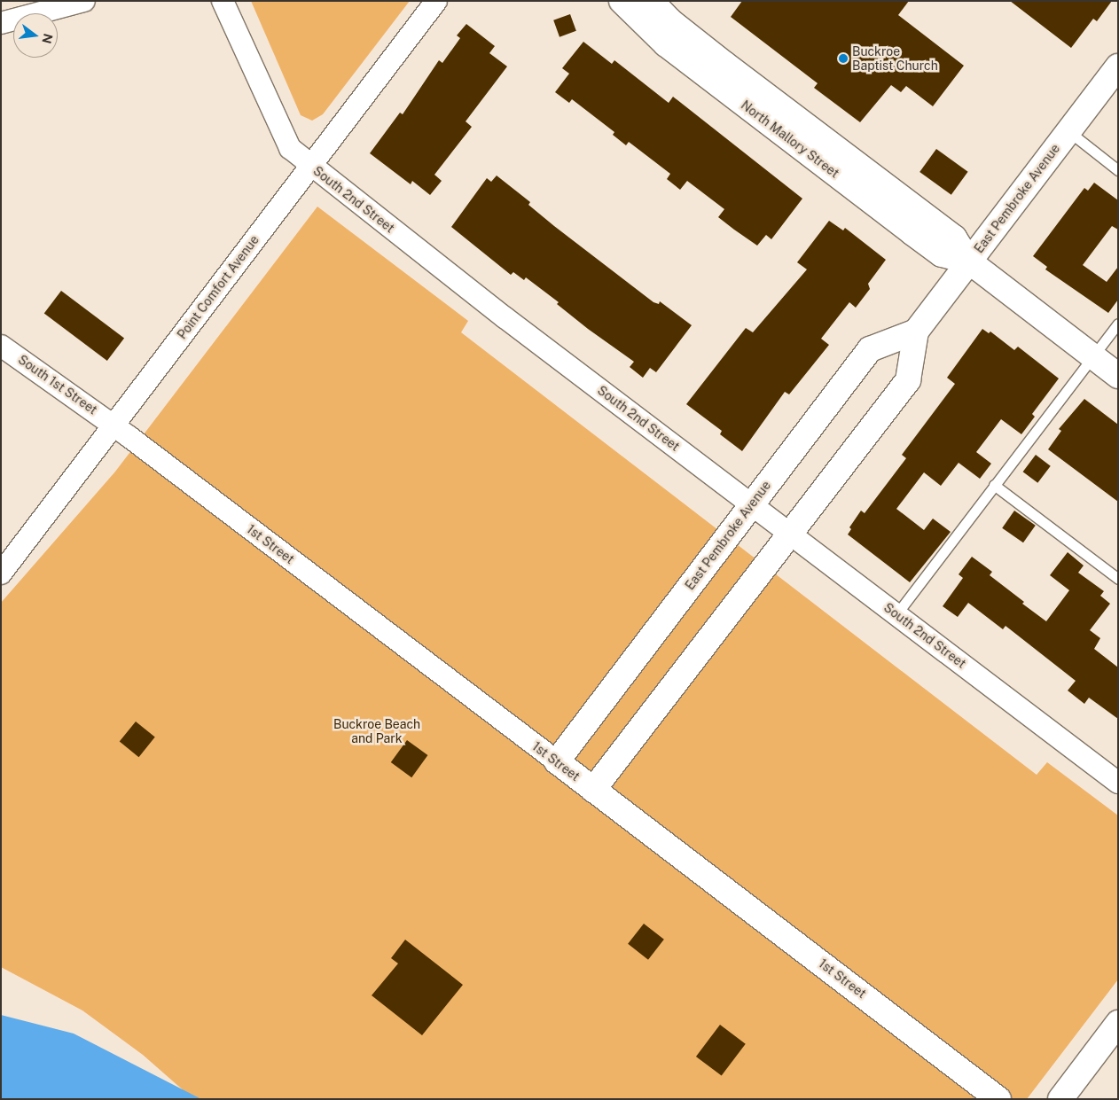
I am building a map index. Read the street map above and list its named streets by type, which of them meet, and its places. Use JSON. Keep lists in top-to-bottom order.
{
  "streets": {
    "street": [
      "North Mallory Street",
      "East Pembroke Avenue",
      "South 2nd Street",
      "Point Comfort Avenue",
      "South 1st Street",
      "1st Street"
    ]
  },
  "crossings": [
    ["North Mallory Street", "East Pembroke Avenue"],
    ["East Pembroke Avenue", "South 2nd Street"],
    ["East Pembroke Avenue", "1st Street"],
    ["South 2nd Street", "Point Comfort Avenue"],
    ["Point Comfort Avenue", "South 1st Street"],
    ["Point Comfort Avenue", "1st Street"],
    ["South 1st Street", "1st Street"]
  ],
  "parks": ["Buckroe Beach and Park"],
  "places": ["Buckroe Baptist Church"],
  "north": "right"
}
